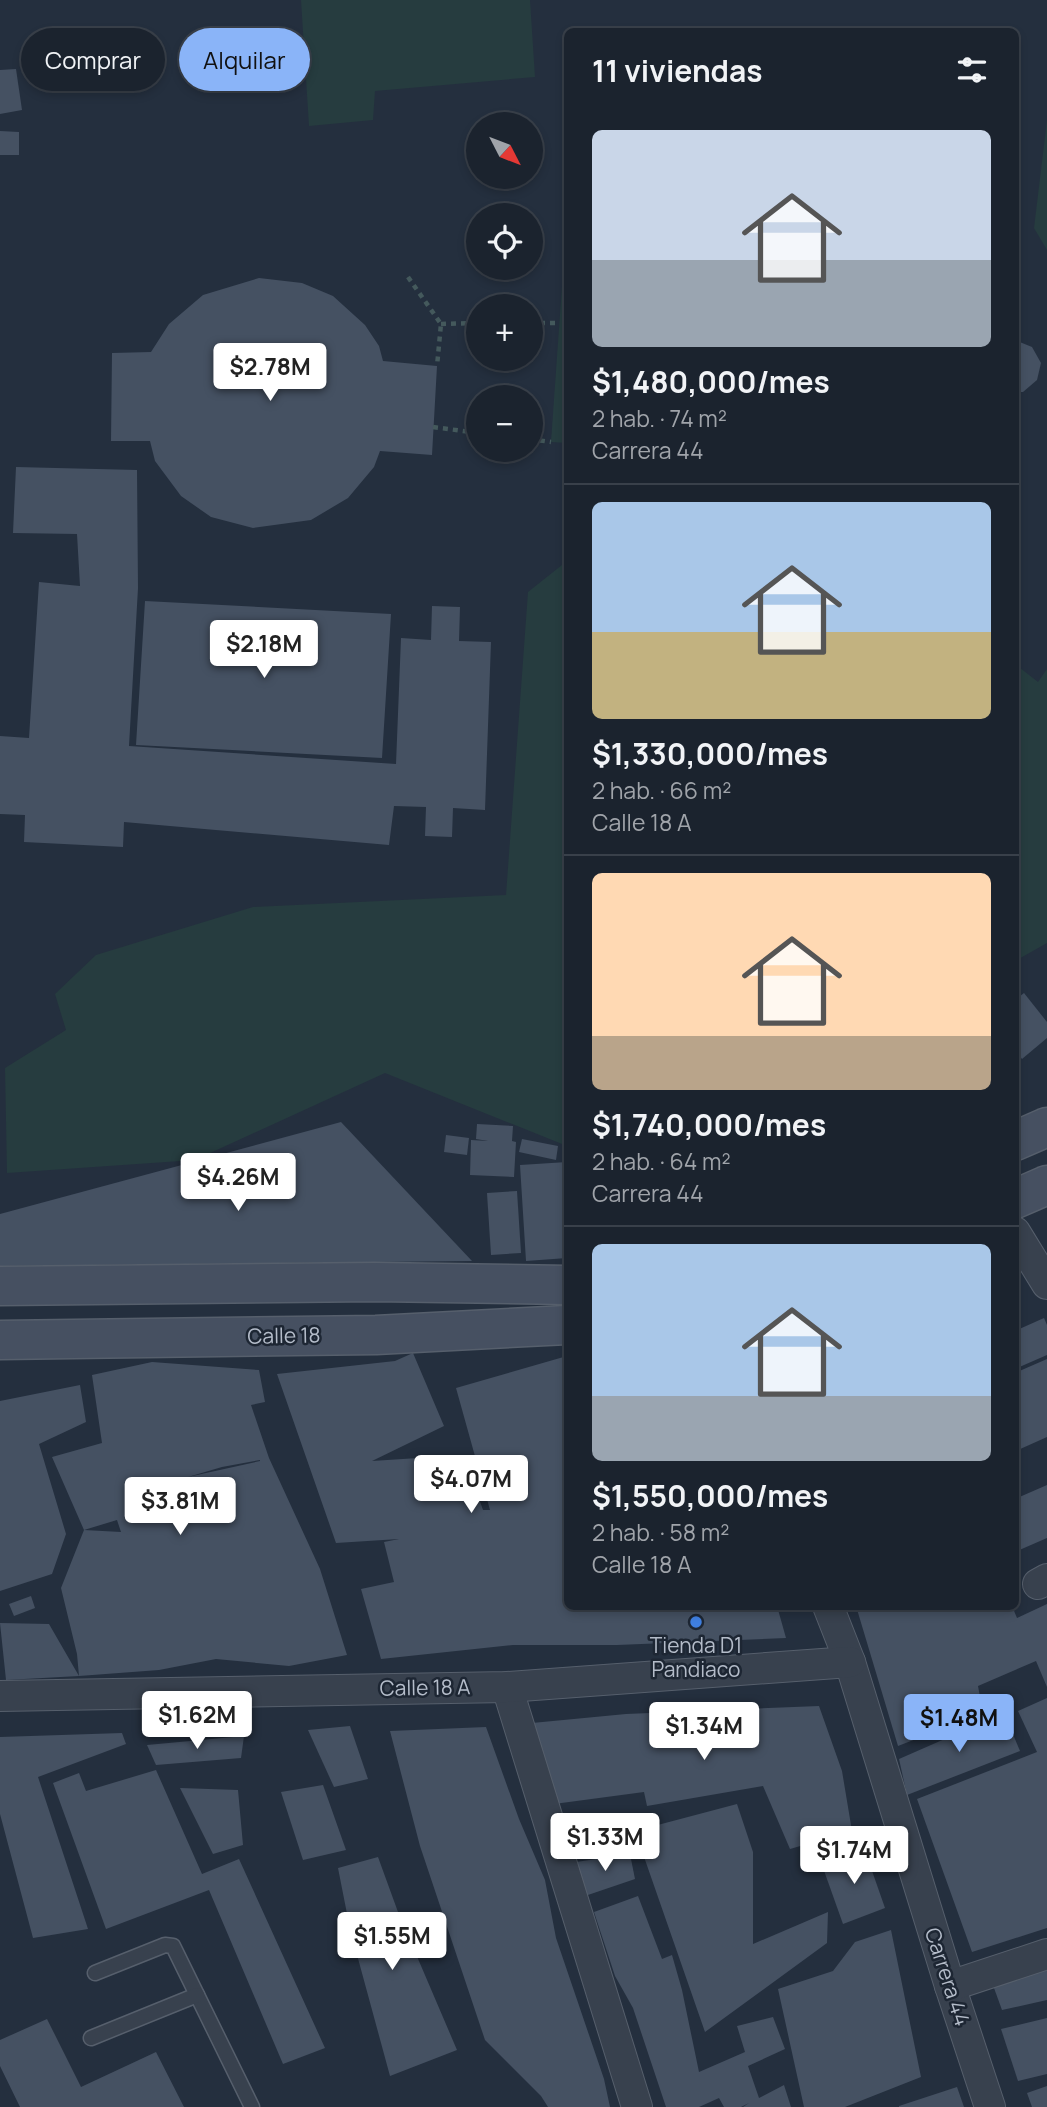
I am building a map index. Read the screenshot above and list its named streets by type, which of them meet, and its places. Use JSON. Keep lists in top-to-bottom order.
{
  "streets": {
    "main road": ["Calle 18"],
    "street": ["Calle 18 A", "Carrera 44"]
  },
  "crossings": [
    ["Calle 18 A", "Carrera 44"]
  ],
  "places": ["Tienda D1 Pandiaco"],
  "north": "bottom right",
  "page": {
    "chip": ["Comprar", "Alquilar"],
    "heading": "11 viviendas",
    "map_buttons": ["+", "−"],
    "list": [
      {
        "name": "$1,480,000/mes",
        "note": "2 hab. · 74 m² · Carrera 44"
      },
      {
        "name": "$1,330,000/mes",
        "note": "2 hab. · 66 m² · Calle 18 A"
      },
      {
        "name": "$1,740,000/mes",
        "note": "2 hab. · 64 m² · Carrera 44"
      },
      {
        "name": "$1,550,000/mes",
        "note": "2 hab. · 58 m² · Calle 18 A"
      }
    ],
    "price": [
      "$2.78M",
      "$2.18M",
      "$4.26M",
      "$4.07M",
      "$3.81M",
      "$1.62M",
      "$1.48M",
      "$1.34M",
      "$1.33M",
      "$1.74M",
      "$1.55M"
    ]
  }
}
